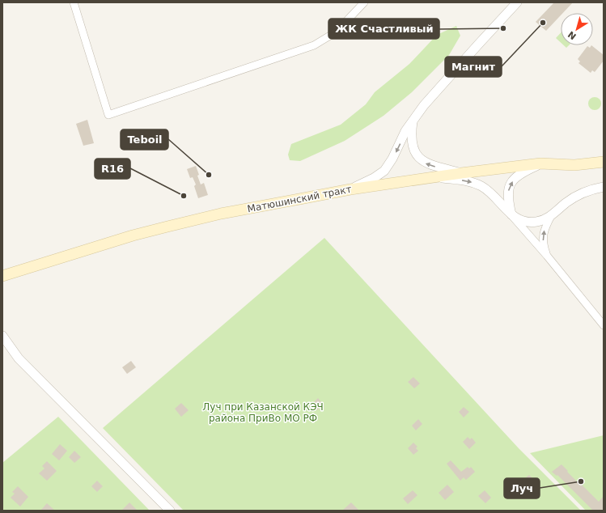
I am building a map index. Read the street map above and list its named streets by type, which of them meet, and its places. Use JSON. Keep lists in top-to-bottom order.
{
  "streets": {
    "main road": ["Матюшинский тракт"]
  },
  "parks": ["Луч при Казанской КЭЧ района ПриВо МО РФ"],
  "places": [
    "Магнит",
    "ЖК Счастливый",
    "Teboil",
    "R16",
    "Луч"
  ],
  "north": "bottom left"
}
